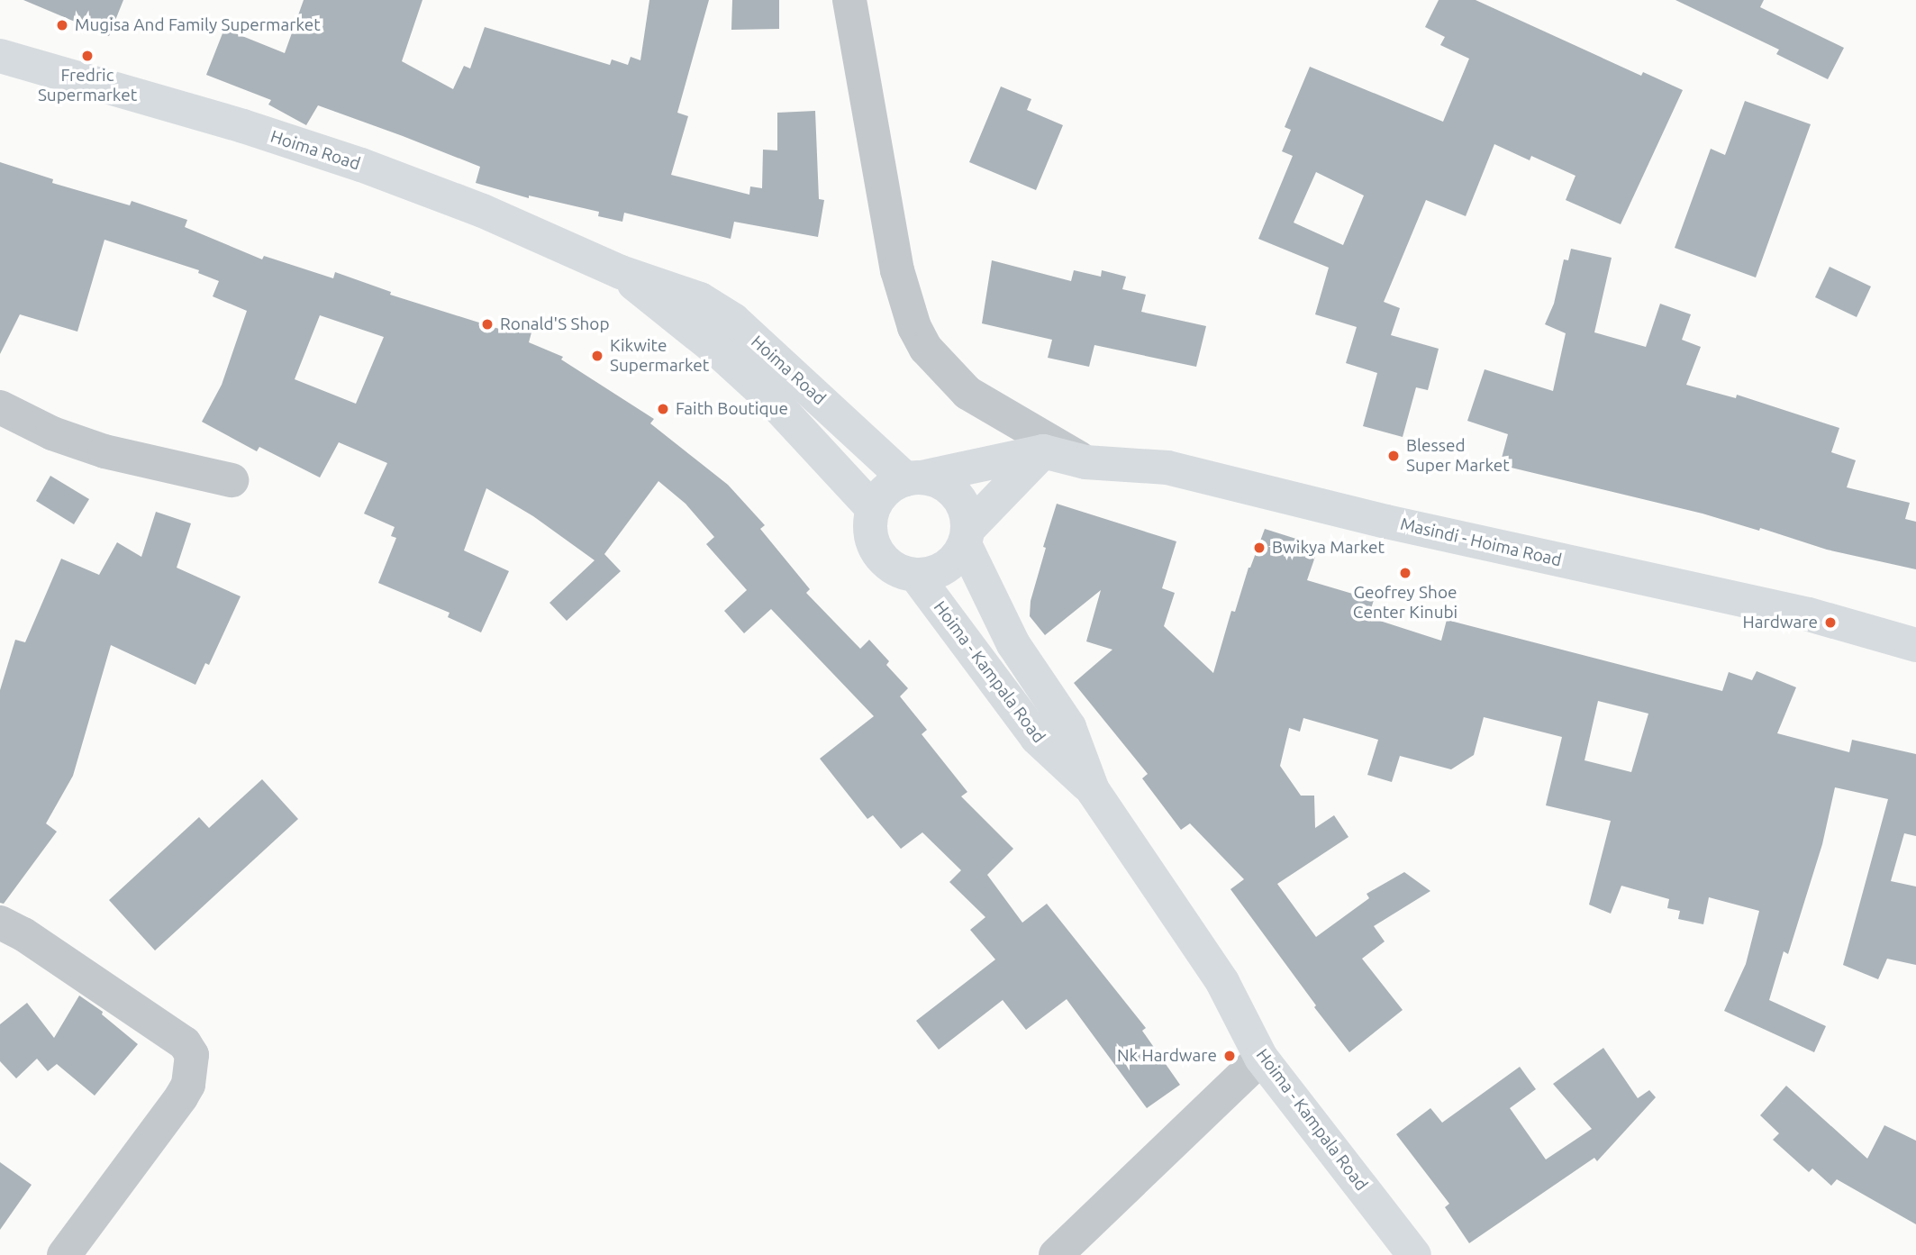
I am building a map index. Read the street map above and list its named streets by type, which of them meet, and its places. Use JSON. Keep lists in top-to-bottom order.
{
  "streets": {
    "main road": ["Hoima Road", "Masindi - Hoima Road", "Hoima - Kampala Road"]
  },
  "crossings": [
    ["Hoima Road", "Masindi - Hoima Road"],
    ["Hoima Road", "Hoima - Kampala Road"],
    ["Masindi - Hoima Road", "Hoima - Kampala Road"]
  ],
  "places": [
    "Mugisa And Family Supermarket",
    "Fredric Supermarket",
    "Ronald'S Shop",
    "Kikwite Supermarket",
    "Faith Boutique",
    "Blessed Super Market",
    "Bwikya Market",
    "Geofrey Shoe Center Kinubi",
    "Hardware",
    "Nk Hardware"
  ]
}
